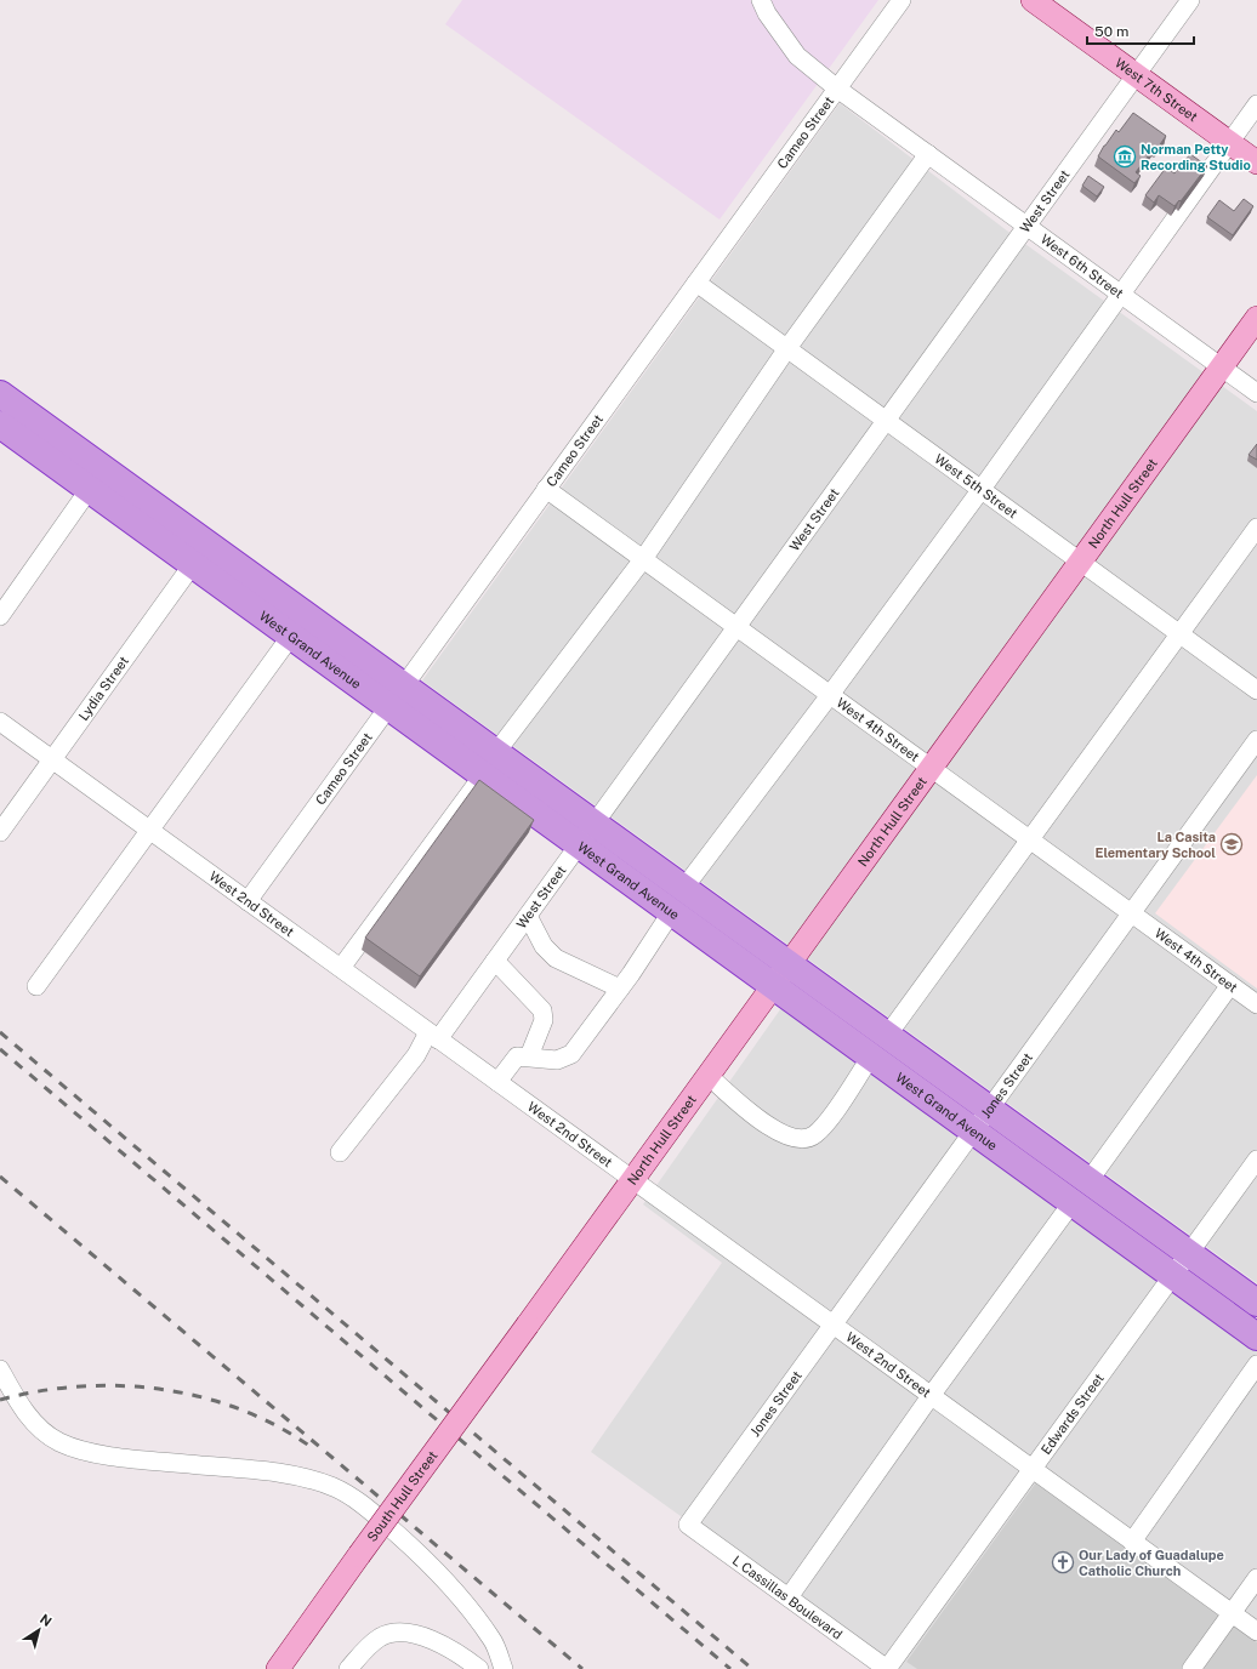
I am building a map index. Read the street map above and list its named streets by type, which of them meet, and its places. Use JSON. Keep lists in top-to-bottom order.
{
  "streets": {
    "highway": ["West Grand Avenue"],
    "main road": ["West 7th Street", "North Hull Street", "South Hull Street"],
    "street": [
      "Cameo Street",
      "West Street",
      "West 6th Street",
      "West 5th Street",
      "Lydia Street",
      "West 4th Street",
      "West 2nd Street",
      "Jones Street",
      "Edwards Street",
      "L Cassillas Boulevard"
    ]
  },
  "crossings": [
    ["West 7th Street", "West Street"],
    ["Cameo Street", "West 6th Street"],
    ["Cameo Street", "West 5th Street"],
    ["Cameo Street", "West Grand Avenue"],
    ["Cameo Street", "West 4th Street"],
    ["Cameo Street", "West 2nd Street"],
    ["West Street", "West 6th Street"],
    ["West Street", "West 5th Street"],
    ["West Street", "West Grand Avenue"],
    ["West Street", "West 4th Street"],
    ["West Street", "West 2nd Street"],
    ["West 6th Street", "North Hull Street"],
    ["West 5th Street", "North Hull Street"],
    ["North Hull Street", "West Grand Avenue"],
    ["North Hull Street", "West 4th Street"],
    ["North Hull Street", "West 2nd Street"],
    ["North Hull Street", "South Hull Street"],
    ["West Grand Avenue", "Lydia Street"],
    ["West Grand Avenue", "Jones Street"],
    ["West Grand Avenue", "Edwards Street"],
    ["Lydia Street", "West 2nd Street"],
    ["West 4th Street", "Jones Street"],
    ["West 2nd Street", "Jones Street"],
    ["West 2nd Street", "Edwards Street"],
    ["Jones Street", "L Cassillas Boulevard"],
    ["Edwards Street", "L Cassillas Boulevard"]
  ],
  "places": {
    "museum": ["Norman Petty Recording Studio"],
    "school or university": ["La Casita Elementary School"],
    "church": ["Our Lady of Guadalupe Catholic Church"]
  },
  "scale_bar": "50 m",
  "north": "top right"
}
